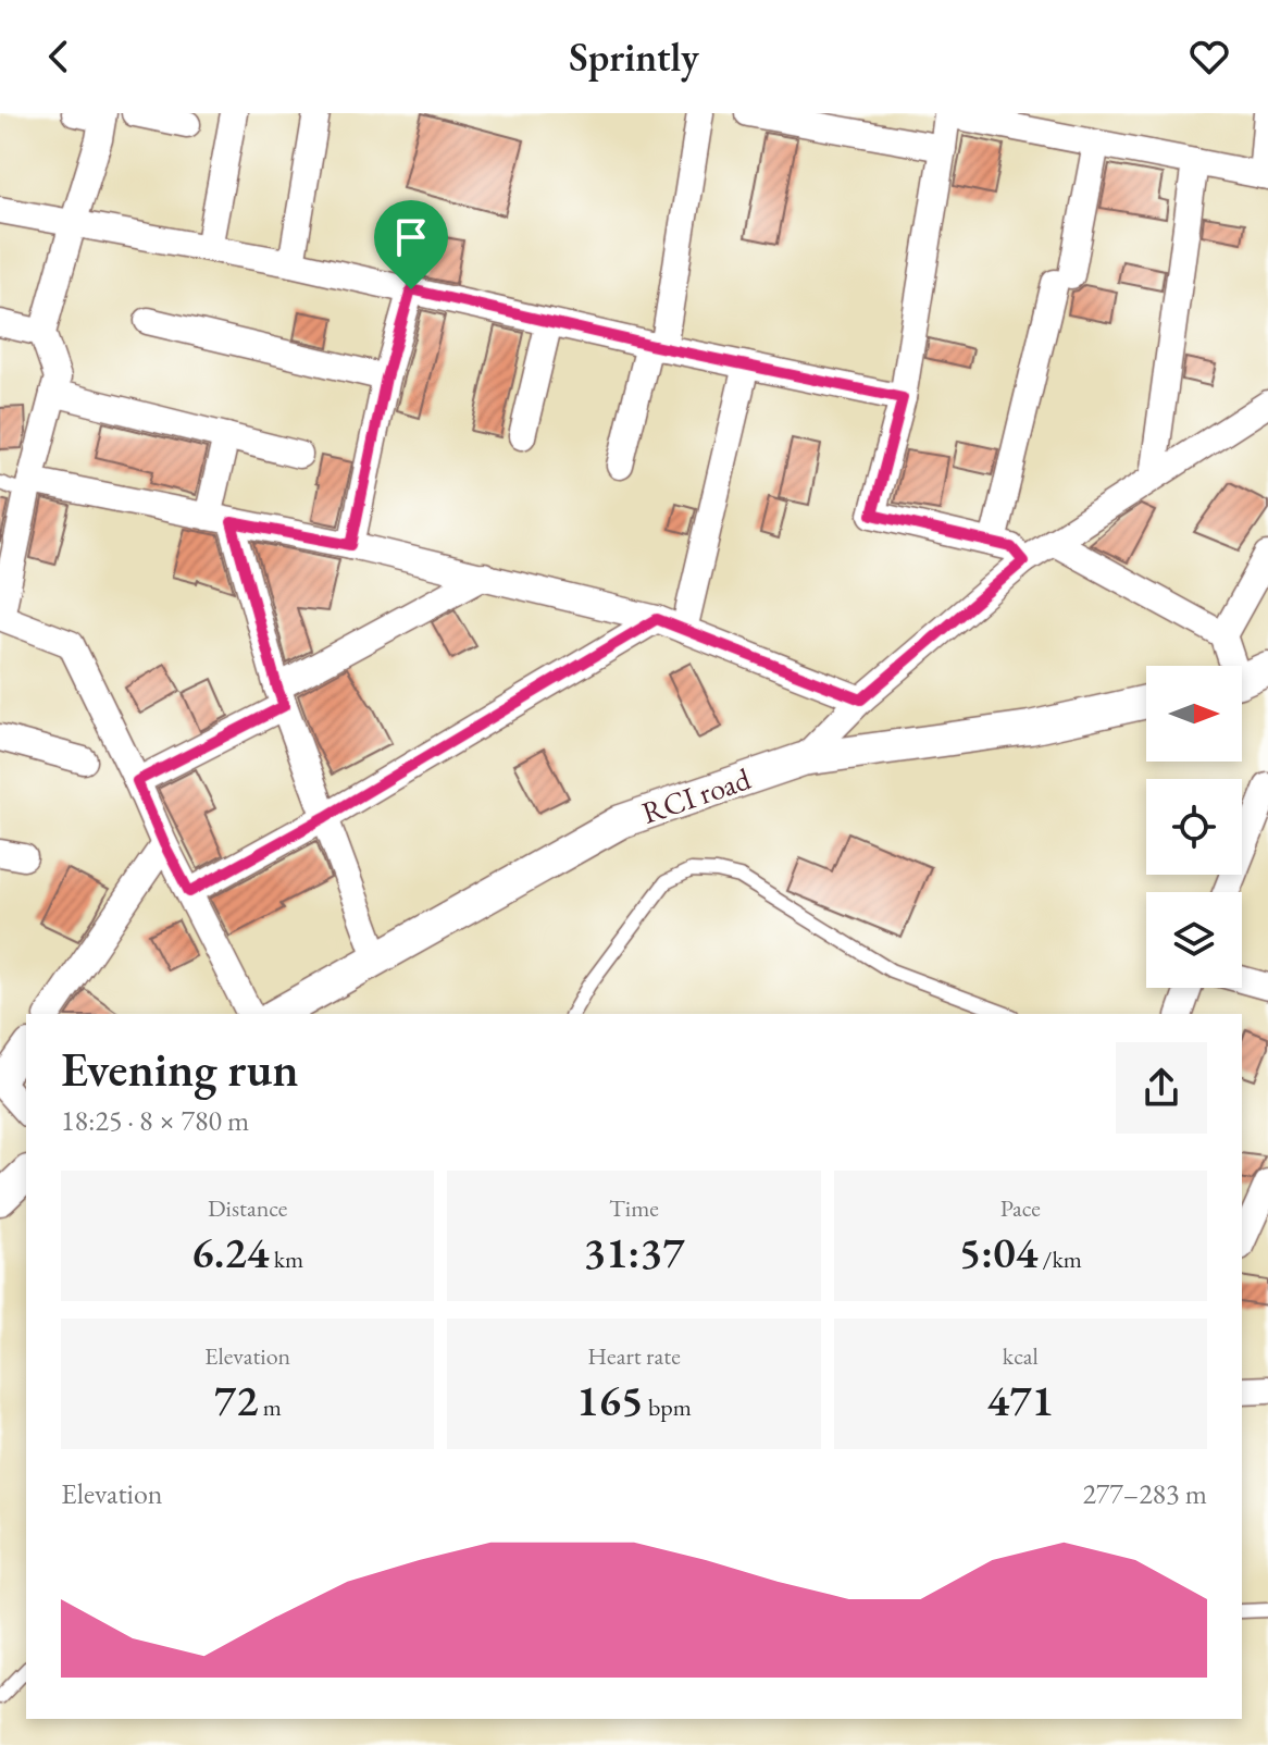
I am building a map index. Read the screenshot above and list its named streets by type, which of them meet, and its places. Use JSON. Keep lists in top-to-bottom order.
{
  "streets": {
    "street": ["RCI road"]
  },
  "north": "right",
  "page": {
    "header": "Sprintly",
    "heading": ["Evening run", "18:25 · 8 × 780 m"],
    "stats": [
      ["Distance", "6.24 km"],
      ["Time", "31:37"],
      ["Pace", "5:04 /km"],
      ["Elevation", "72 m"],
      ["Heart rate", "165 bpm"],
      ["kcal", "471"]
    ],
    "chart": ["Elevation", "277–283 m"]
  }
}
